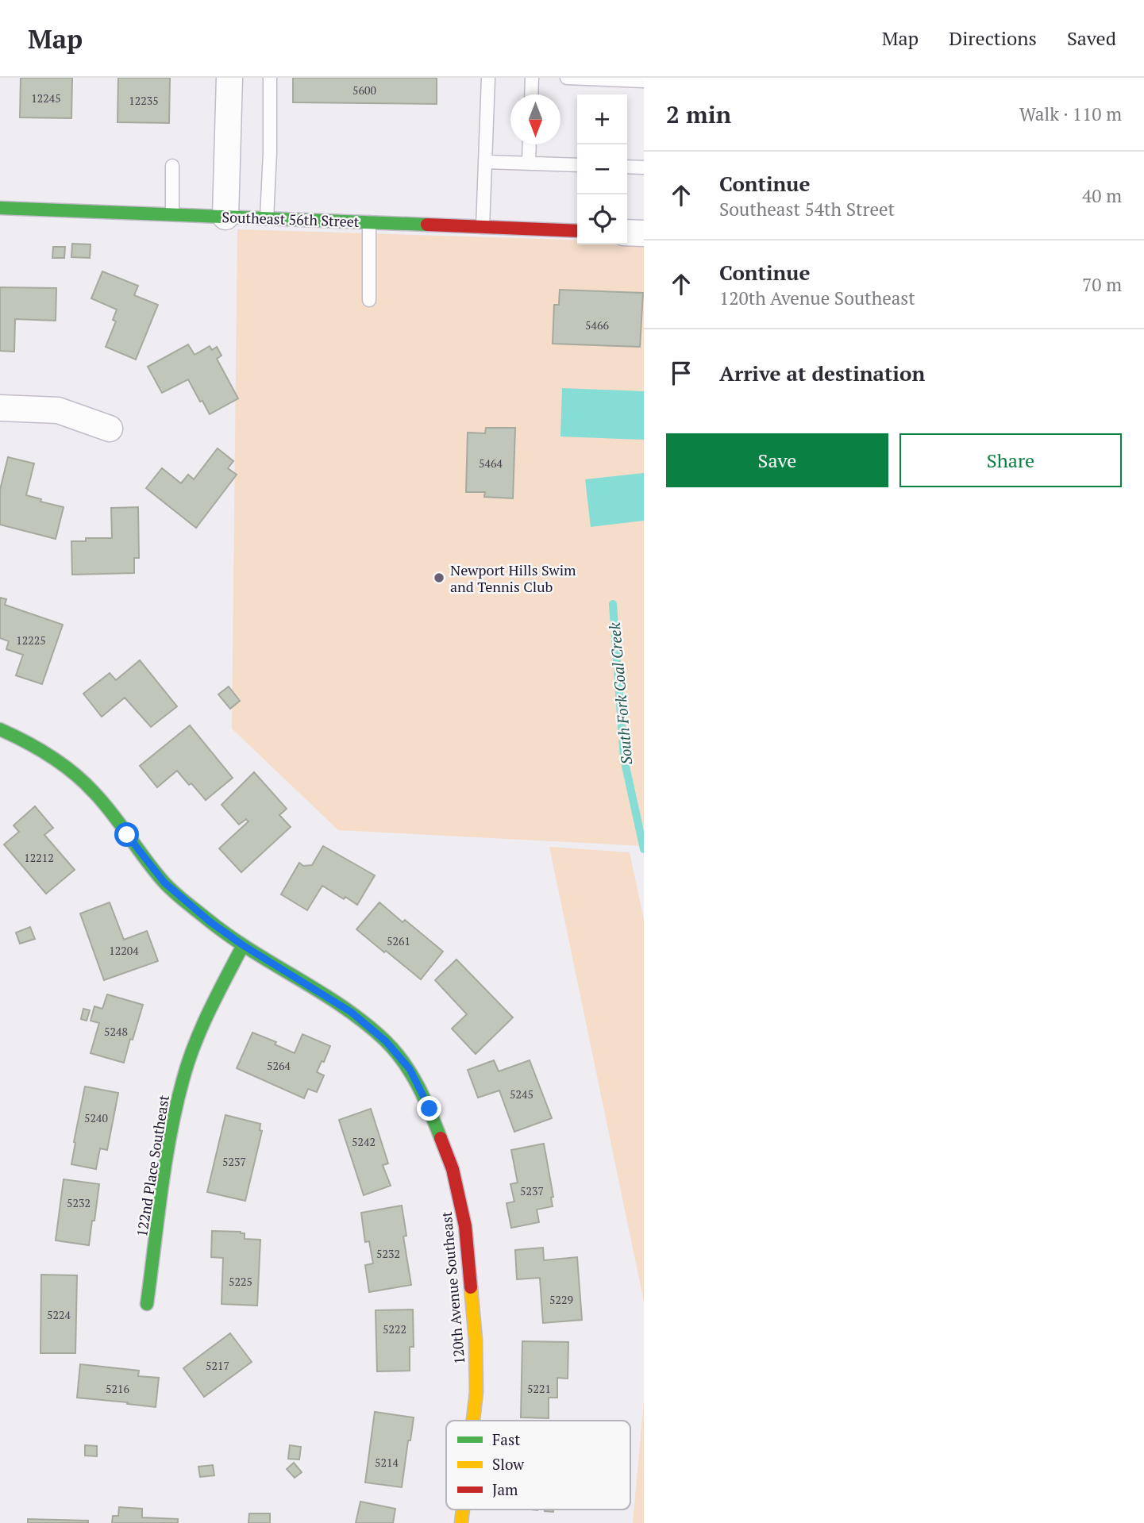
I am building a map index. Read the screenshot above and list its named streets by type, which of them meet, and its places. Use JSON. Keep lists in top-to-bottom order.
{
  "streets": {
    "street": ["Southeast 56th Street", "122nd Place Southeast", "120th Avenue Southeast"]
  },
  "crossings": [
    ["122nd Place Southeast", "120th Avenue Southeast"]
  ],
  "water": ["South Fork Coal Creek"],
  "places": ["Newport Hills Swim and Tennis Club"],
  "house_numbers": [
    "5600",
    "12245",
    "12235",
    "5466",
    "5464",
    "12225",
    "12212",
    "5261",
    "12204",
    "5248",
    "5264",
    "5245",
    "5240",
    "5242",
    "5237",
    "5237",
    "5232",
    "5232",
    "5225",
    "5229",
    "5224",
    "5222",
    "5217",
    "5216",
    "5221",
    "5214"
  ],
  "legend": ["Fast", "Slow", "Jam"],
  "north": "bottom",
  "page": {
    "header": "Map",
    "nav": ["Map", "Directions", "Saved"],
    "heading": ["2 min", "Walk · 110 m"],
    "map_buttons": ["+", "−"],
    "list": [
      ["Continue", "Southeast 54th Street", "40 m"],
      ["Continue", "120th Avenue Southeast", "70 m"],
      "Arrive at destination"
    ],
    "buttons": ["Save", "Share"]
  }
}
